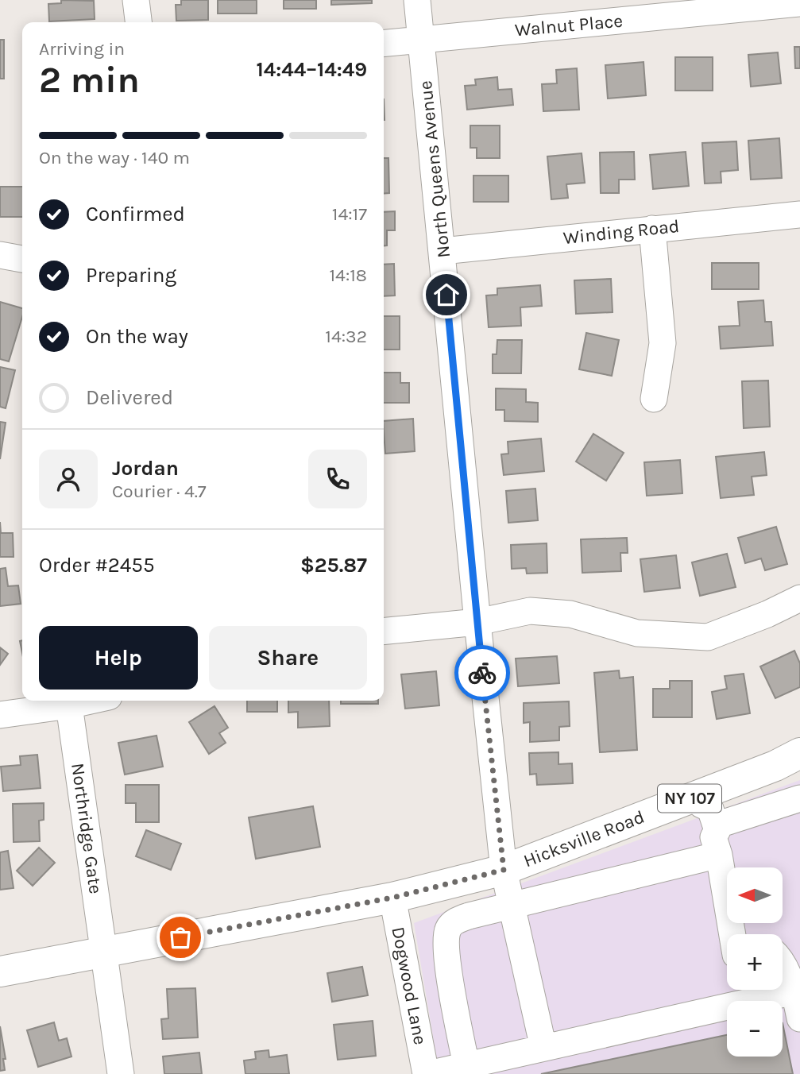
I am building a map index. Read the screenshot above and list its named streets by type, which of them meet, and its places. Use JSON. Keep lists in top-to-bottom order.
{
  "streets": {
    "main road": ["NY 107", "Hicksville Road"],
    "street": [
      "Walnut Place",
      "North Queens Avenue",
      "Winding Road",
      "Northridge Gate",
      "Dogwood Lane"
    ]
  },
  "crossings": [
    ["Walnut Place", "North Queens Avenue"],
    ["North Queens Avenue", "Winding Road"],
    ["North Queens Avenue", "Hicksville Road"],
    ["Northridge Gate", "Hicksville Road"],
    ["Hicksville Road", "Dogwood Lane"]
  ],
  "north": "left",
  "page": {
    "heading": ["2 min", "Arriving in", "14:44–14:49"],
    "panel": [
      "Jordan",
      "Courier · 4.7",
      "Order #2455",
      "$25.87"
    ],
    "bar": "On the way · 140 m",
    "list": [
      ["Confirmed", "14:17"],
      ["Preparing", "14:18"],
      ["On the way", "14:32"],
      "Delivered"
    ],
    "buttons": ["Help", "Share"],
    "map_buttons": ["+", "−"]
  }
}
